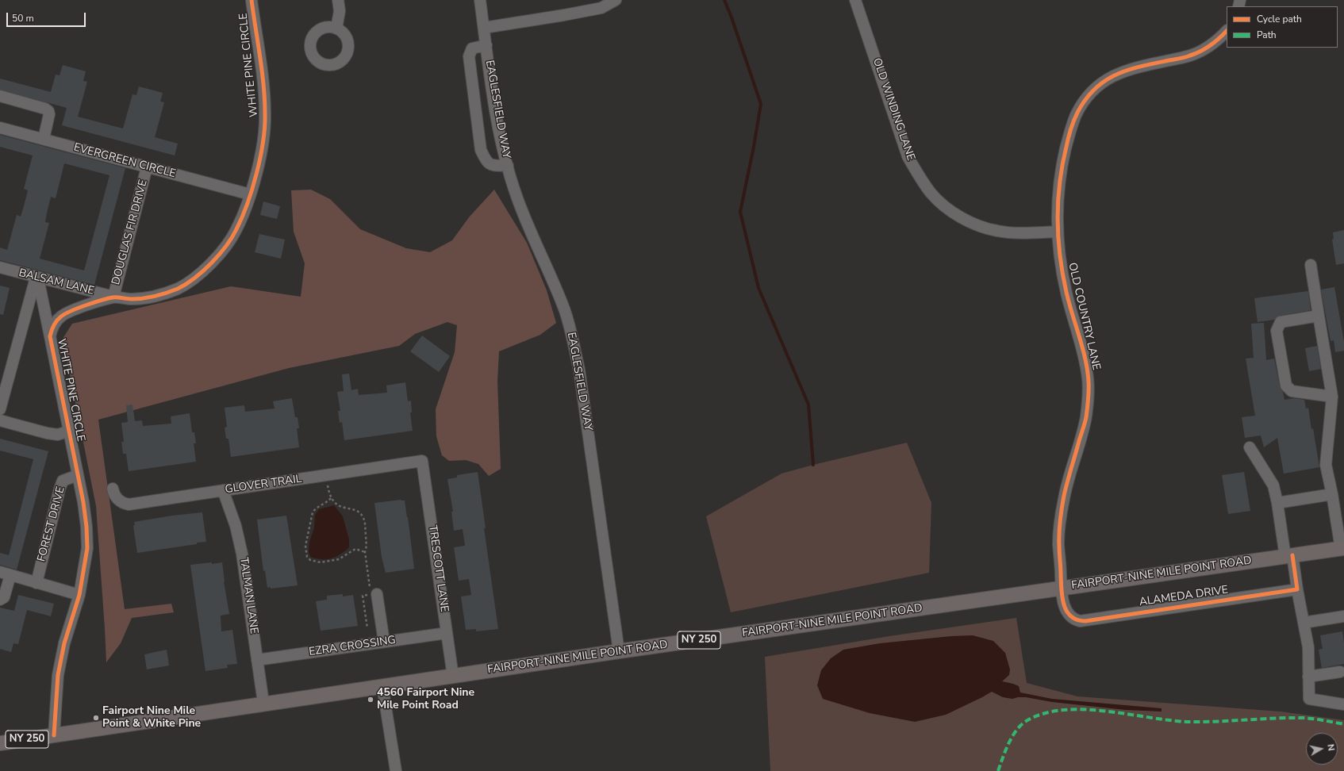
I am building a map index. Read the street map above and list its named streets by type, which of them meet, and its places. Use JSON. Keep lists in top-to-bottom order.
{
  "streets": {
    "main road": ["FAIRPORT-NINE MILE POINT ROAD", "NY 250"],
    "street": [
      "WHITE PINE CIRCLE",
      "EAGLESFIELD WAY",
      "OLD WINDING LANE",
      "EVERGREEN CIRCLE",
      "DOUGLAS FIR DRIVE",
      "BALSAM LANE",
      "OLD COUNTRY LANE",
      "GLOVER TRAIL",
      "FOREST DRIVE",
      "TRESCOTT LANE",
      "TALMAN LANE",
      "ALAMEDA DRIVE",
      "EZRA CROSSING"
    ]
  },
  "crossings": [
    ["WHITE PINE CIRCLE", "EVERGREEN CIRCLE"],
    ["WHITE PINE CIRCLE", "DOUGLAS FIR DRIVE"],
    ["WHITE PINE CIRCLE", "BALSAM LANE"],
    ["WHITE PINE CIRCLE", "FOREST DRIVE"],
    ["WHITE PINE CIRCLE", "FAIRPORT-NINE MILE POINT ROAD"],
    ["EAGLESFIELD WAY", "FAIRPORT-NINE MILE POINT ROAD"],
    ["OLD WINDING LANE", "OLD COUNTRY LANE"],
    ["EVERGREEN CIRCLE", "DOUGLAS FIR DRIVE"],
    ["DOUGLAS FIR DRIVE", "BALSAM LANE"],
    ["OLD COUNTRY LANE", "FAIRPORT-NINE MILE POINT ROAD"],
    ["OLD COUNTRY LANE", "ALAMEDA DRIVE"],
    ["GLOVER TRAIL", "TRESCOTT LANE"],
    ["GLOVER TRAIL", "TALMAN LANE"],
    ["TRESCOTT LANE", "FAIRPORT-NINE MILE POINT ROAD"],
    ["TRESCOTT LANE", "EZRA CROSSING"],
    ["FAIRPORT-NINE MILE POINT ROAD", "TALMAN LANE"],
    ["FAIRPORT-NINE MILE POINT ROAD", "ALAMEDA DRIVE"],
    ["TALMAN LANE", "EZRA CROSSING"]
  ],
  "places": ["4560 Fairport Nine Mile Point Road", "Fairport Nine Mile Point & White Pine"],
  "legend": ["Cycle path", "Path"],
  "scale_bar": "50 m",
  "north": "right"
}
